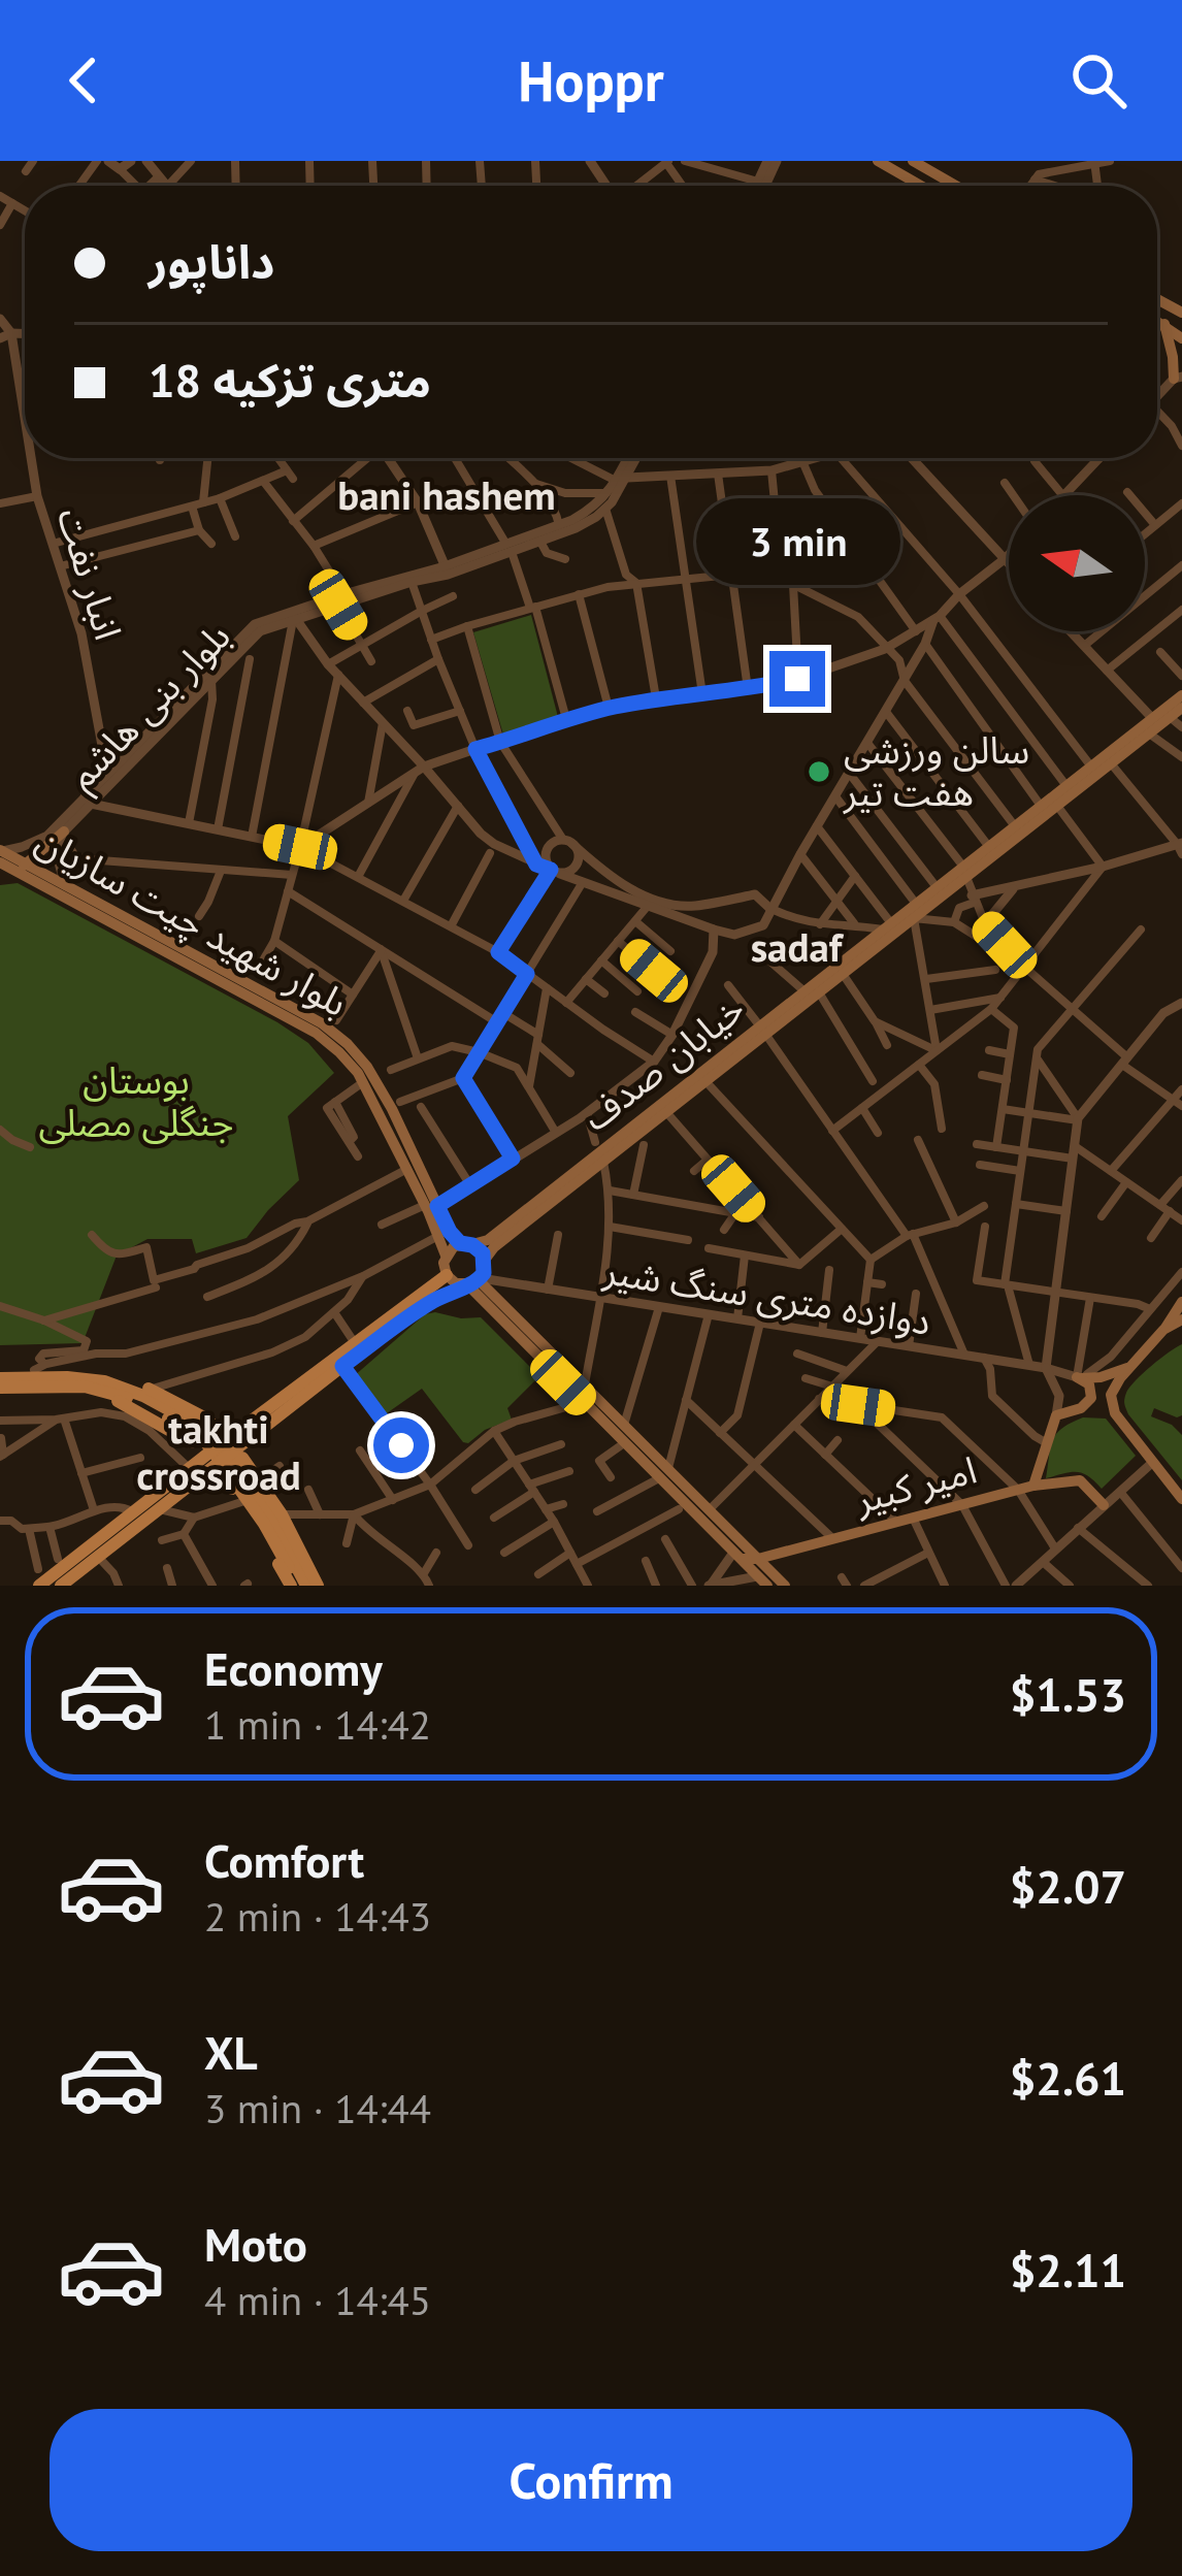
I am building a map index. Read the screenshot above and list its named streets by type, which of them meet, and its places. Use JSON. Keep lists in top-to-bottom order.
{
  "streets": {
    "main road": ["بلوار شهید چیت سازیان", "خیابان صدف", "امیر کبیر"],
    "street": ["انبار نفت", "بلوار بنی هاشم", "دوازده متری سنگ شیر"]
  },
  "crossings": [
    ["انبار نفت", "بلوار بنی هاشم"],
    ["بلوار بنی هاشم", "بلوار شهید چیت سازیان"],
    ["بلوار شهید چیت سازیان", "خیابان صدف"],
    ["بلوار شهید چیت سازیان", "دوازده متری سنگ شیر"],
    ["خیابان صدف", "دوازده متری سنگ شیر"]
  ],
  "districts": ["bani hashem", "sadaf", "takhti crossroad"],
  "parks": ["بوستان جنگلی مصلی"],
  "places": ["سالن ورزشی هفت تیر"],
  "north": "left",
  "page": {
    "header": "Hoppr",
    "banner": ["داناپور", "18 متری تزکیه"],
    "bubble": "3 min",
    "list": [
      {
        "name": "Economy",
        "note": "1 min · 14:42",
        "value": "$1.53"
      },
      {
        "name": "Comfort",
        "note": "2 min · 14:43",
        "value": "$2.07"
      },
      {
        "name": "XL",
        "note": "3 min · 14:44",
        "value": "$2.61"
      },
      {
        "name": "Moto",
        "note": "4 min · 14:45",
        "value": "$2.11"
      }
    ],
    "buttons": "Confirm"
  }
}
